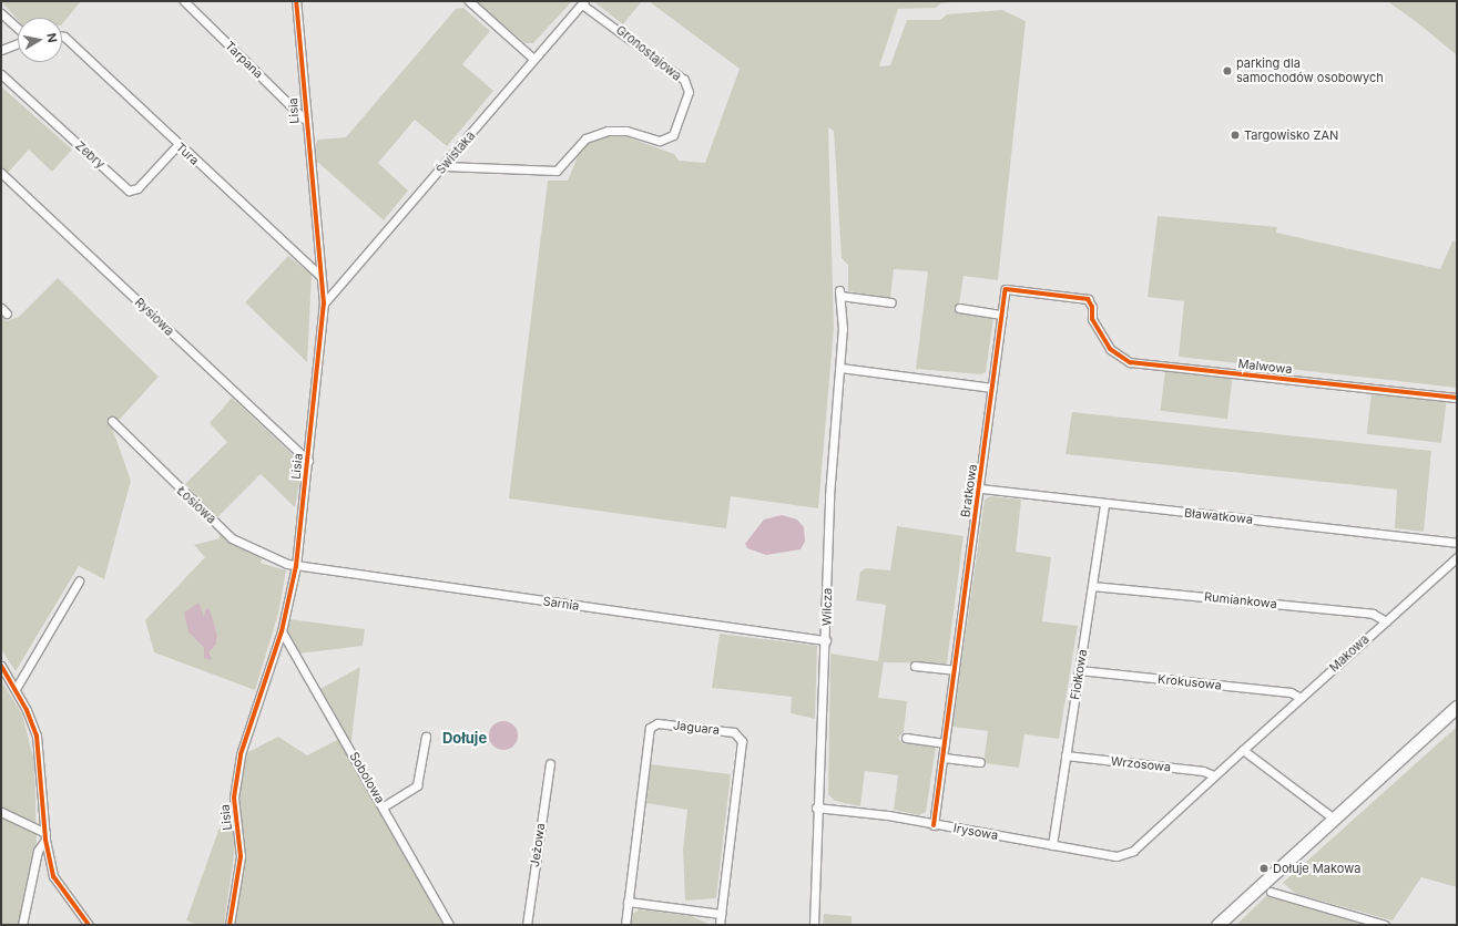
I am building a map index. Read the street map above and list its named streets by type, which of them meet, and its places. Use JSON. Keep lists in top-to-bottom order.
{
  "streets": {
    "street": [
      "Gronostajowa",
      "Tarpana",
      "Lisia",
      "Świstaka",
      "Tura",
      "Zebry",
      "Rysiowa",
      "Malwowa",
      "Bratkowa",
      "Łosiowa",
      "Bławatkowa",
      "Rumiankowa",
      "Sarnia",
      "Wilcza",
      "Makowa",
      "Fiołkowa",
      "Krokusowa",
      "Jaguara",
      "Wrzosowa",
      "Sobolowa",
      "Irysowa",
      "Jeżowa"
    ]
  },
  "crossings": [
    ["Gronostajowa", "Świstaka"],
    ["Tarpana", "Lisia"],
    ["Lisia", "Świstaka"],
    ["Lisia", "Tura"],
    ["Lisia", "Rysiowa"],
    ["Lisia", "Łosiowa"],
    ["Lisia", "Sarnia"],
    ["Lisia", "Sobolowa"],
    ["Tura", "Zebry"],
    ["Malwowa", "Bratkowa"],
    ["Bratkowa", "Bławatkowa"],
    ["Bratkowa", "Irysowa"],
    ["Łosiowa", "Sarnia"],
    ["Bławatkowa", "Fiołkowa"],
    ["Rumiankowa", "Makowa"],
    ["Rumiankowa", "Fiołkowa"],
    ["Sarnia", "Wilcza"],
    ["Wilcza", "Irysowa"],
    ["Makowa", "Krokusowa"],
    ["Makowa", "Wrzosowa"],
    ["Makowa", "Irysowa"],
    ["Fiołkowa", "Krokusowa"],
    ["Fiołkowa", "Wrzosowa"],
    ["Fiołkowa", "Irysowa"]
  ],
  "districts": ["Dołuje"],
  "places": ["parking dla samochodów osobowych", "Targowisko ZAN", "Dołuje Makowa"],
  "north": "right"
}
